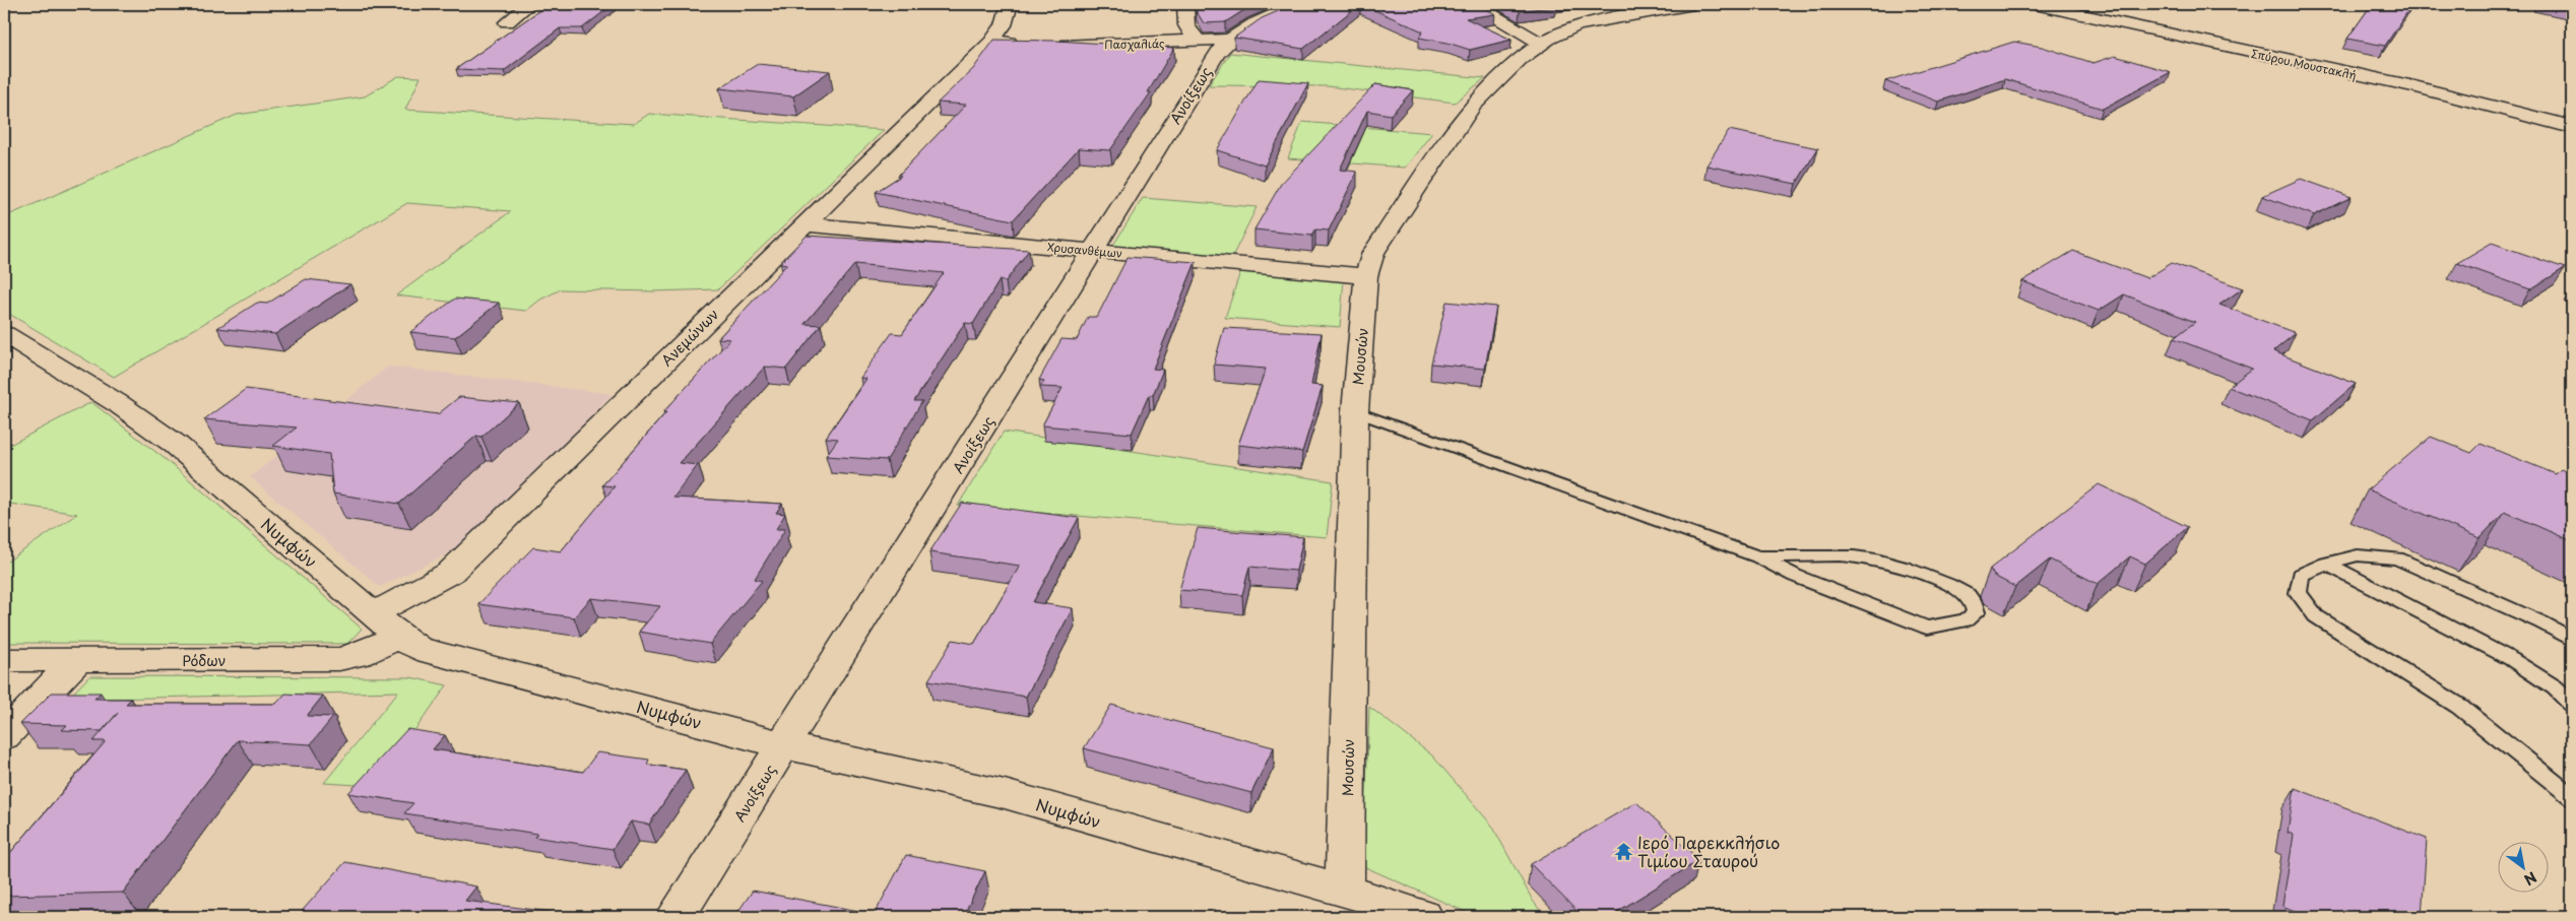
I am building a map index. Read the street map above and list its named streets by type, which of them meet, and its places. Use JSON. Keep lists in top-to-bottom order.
{
  "streets": {
    "street": [
      "Πασχαλιάς",
      "Σπύρου Μουστακλή",
      "Ανοίξεως",
      "Χρυσανθέμων",
      "Ανεμώνων",
      "Μουσών",
      "Νυμφών",
      "Ρόδων"
    ]
  },
  "crossings": [
    ["Πασχαλιάς", "Ανοίξεως"],
    ["Ανοίξεως", "Χρυσανθέμων"],
    ["Ανοίξεως", "Νυμφών"],
    ["Χρυσανθέμων", "Ανεμώνων"],
    ["Χρυσανθέμων", "Μουσών"],
    ["Ανεμώνων", "Νυμφών"],
    ["Μουσών", "Νυμφών"],
    ["Νυμφών", "Ρόδων"]
  ],
  "places": {
    "temple": ["Ιερό Παρεκκλήσιο Τιμίου Σταυρού"]
  },
  "north": "bottom right"
}
